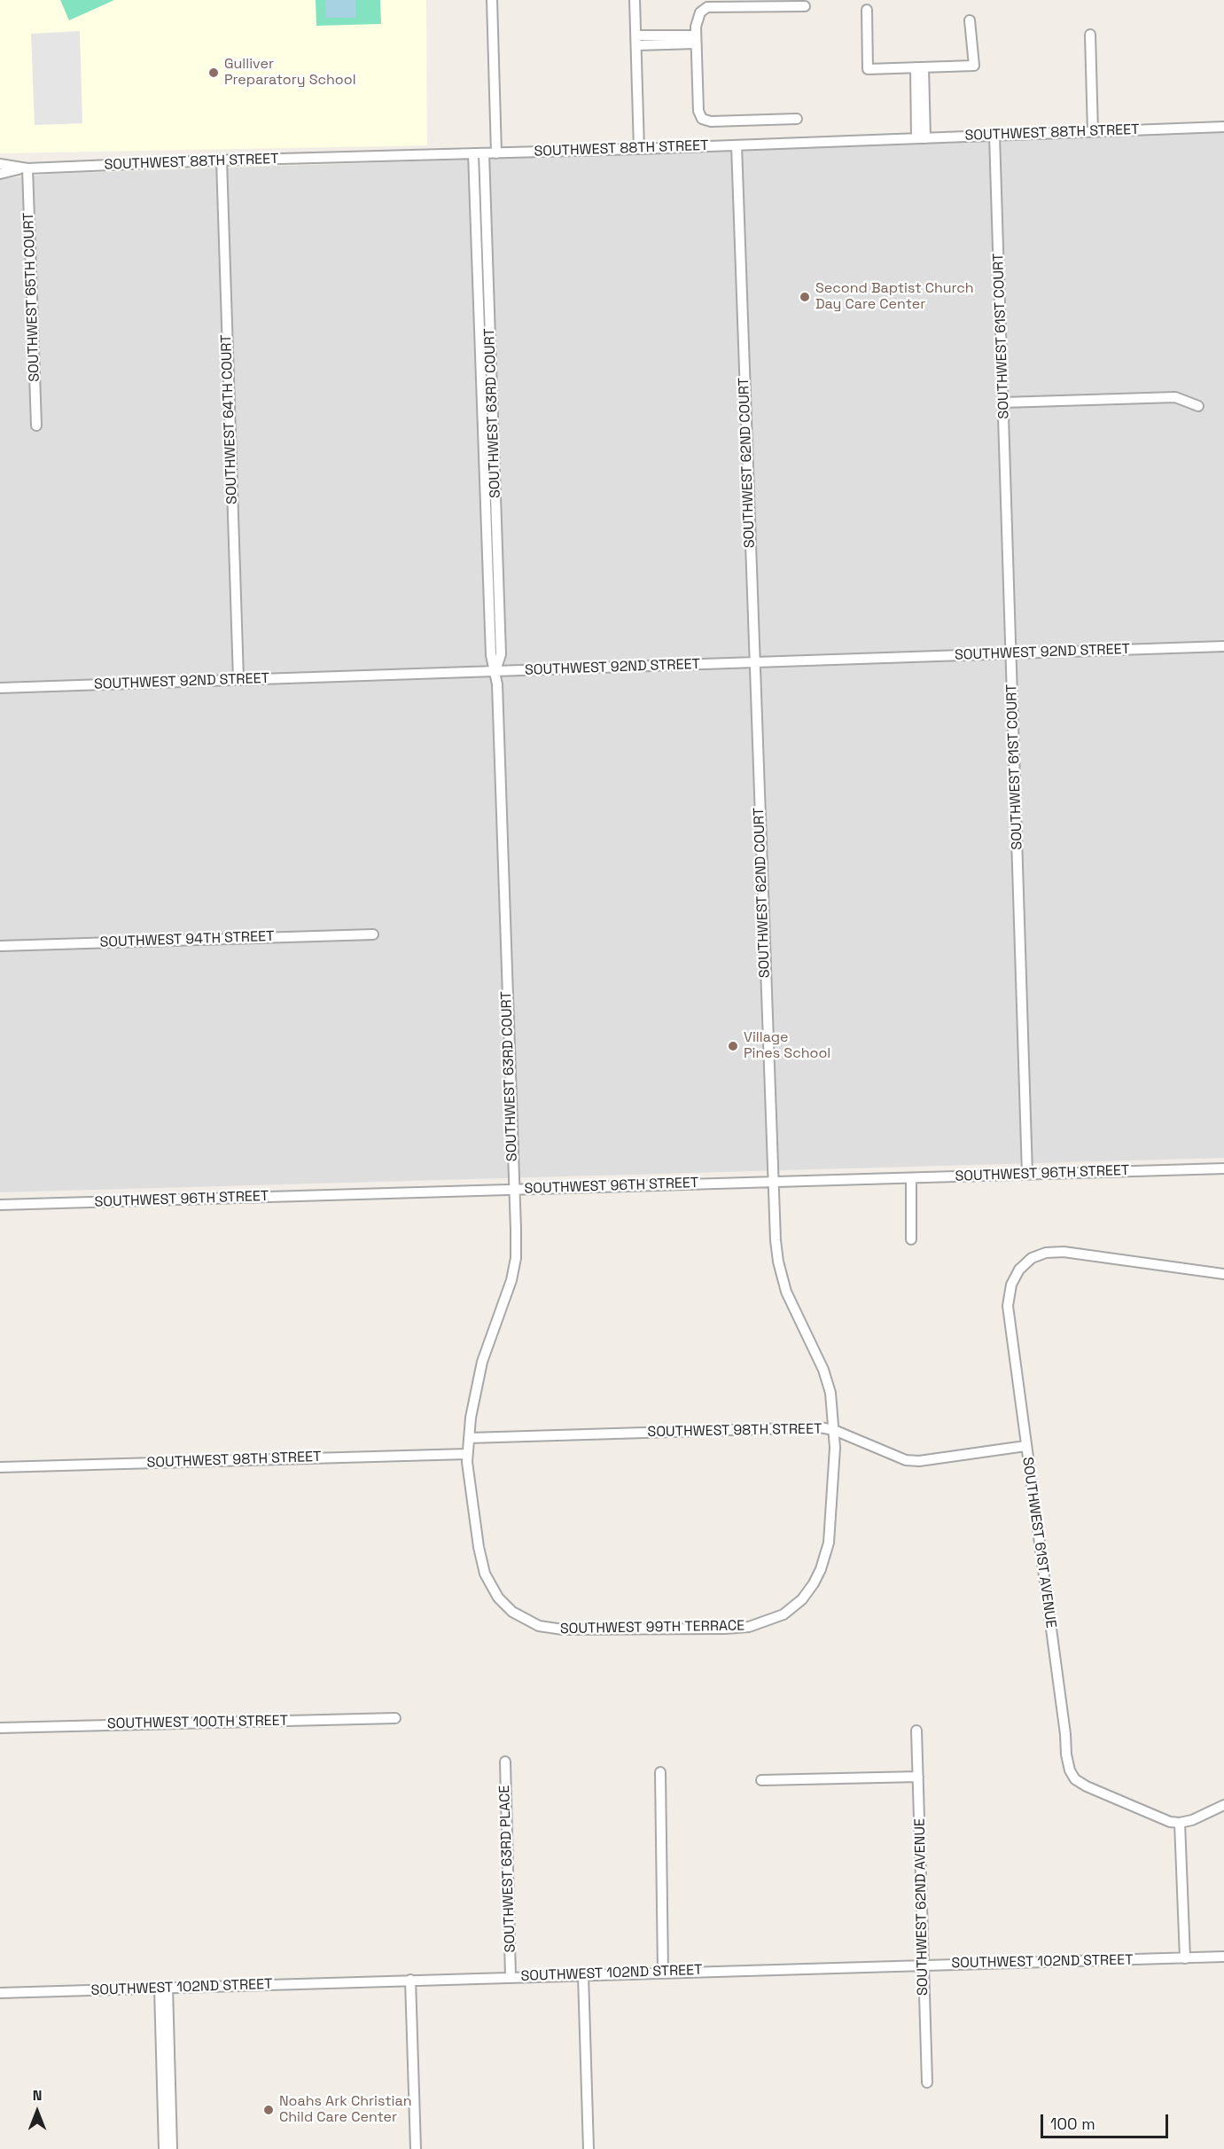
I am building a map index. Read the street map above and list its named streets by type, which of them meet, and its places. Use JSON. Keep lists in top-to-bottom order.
{
  "streets": {
    "street": [
      "SOUTHWEST 88TH STREET",
      "SOUTHWEST 65TH COURT",
      "SOUTHWEST 61ST COURT",
      "SOUTHWEST 63RD COURT",
      "SOUTHWEST 64TH COURT",
      "SOUTHWEST 62ND COURT",
      "SOUTHWEST 92ND STREET",
      "SOUTHWEST 94TH STREET",
      "SOUTHWEST 96TH STREET",
      "SOUTHWEST 98TH STREET",
      "SOUTHWEST 61ST AVENUE",
      "SOUTHWEST 99TH TERRACE",
      "SOUTHWEST 100TH STREET",
      "SOUTHWEST 63RD PLACE",
      "SOUTHWEST 62ND AVENUE",
      "SOUTHWEST 102ND STREET"
    ]
  },
  "crossings": [
    ["SOUTHWEST 88TH STREET", "SOUTHWEST 65TH COURT"],
    ["SOUTHWEST 88TH STREET", "SOUTHWEST 61ST COURT"],
    ["SOUTHWEST 88TH STREET", "SOUTHWEST 63RD COURT"],
    ["SOUTHWEST 88TH STREET", "SOUTHWEST 64TH COURT"],
    ["SOUTHWEST 88TH STREET", "SOUTHWEST 62ND COURT"],
    ["SOUTHWEST 61ST COURT", "SOUTHWEST 92ND STREET"],
    ["SOUTHWEST 61ST COURT", "SOUTHWEST 96TH STREET"],
    ["SOUTHWEST 63RD COURT", "SOUTHWEST 92ND STREET"],
    ["SOUTHWEST 63RD COURT", "SOUTHWEST 96TH STREET"],
    ["SOUTHWEST 63RD COURT", "SOUTHWEST 98TH STREET"],
    ["SOUTHWEST 63RD COURT", "SOUTHWEST 99TH TERRACE"],
    ["SOUTHWEST 64TH COURT", "SOUTHWEST 92ND STREET"],
    ["SOUTHWEST 62ND COURT", "SOUTHWEST 92ND STREET"],
    ["SOUTHWEST 62ND COURT", "SOUTHWEST 96TH STREET"],
    ["SOUTHWEST 62ND COURT", "SOUTHWEST 98TH STREET"],
    ["SOUTHWEST 62ND COURT", "SOUTHWEST 99TH TERRACE"],
    ["SOUTHWEST 98TH STREET", "SOUTHWEST 61ST AVENUE"],
    ["SOUTHWEST 63RD PLACE", "SOUTHWEST 102ND STREET"],
    ["SOUTHWEST 62ND AVENUE", "SOUTHWEST 102ND STREET"]
  ],
  "places": [
    "Gulliver Preparatory School",
    "Second Baptist Church Day Care Center",
    "Village Pines School",
    "Noahs Ark Christian Child Care Center"
  ],
  "scale_bar": "100 m",
  "north": "top"
}
